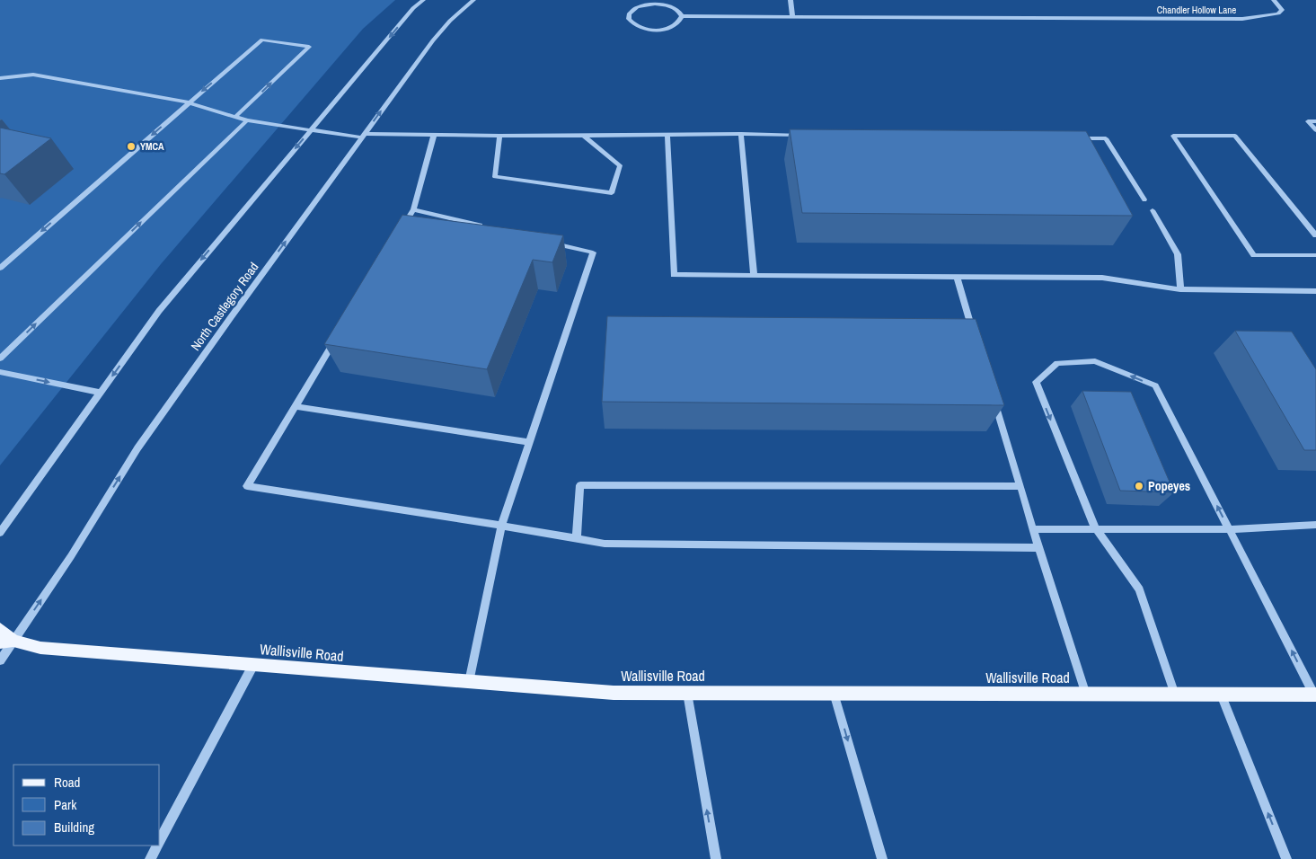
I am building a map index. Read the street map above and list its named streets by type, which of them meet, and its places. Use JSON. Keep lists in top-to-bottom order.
{
  "streets": {
    "main road": ["Wallisville Road"],
    "street": ["Chandler Hollow Lane", "North Castlegory Road"]
  },
  "crossings": [
    ["North Castlegory Road", "Wallisville Road"]
  ],
  "places": ["YMCA", "Popeyes"],
  "legend": ["Road", "Park", "Building"]
}
